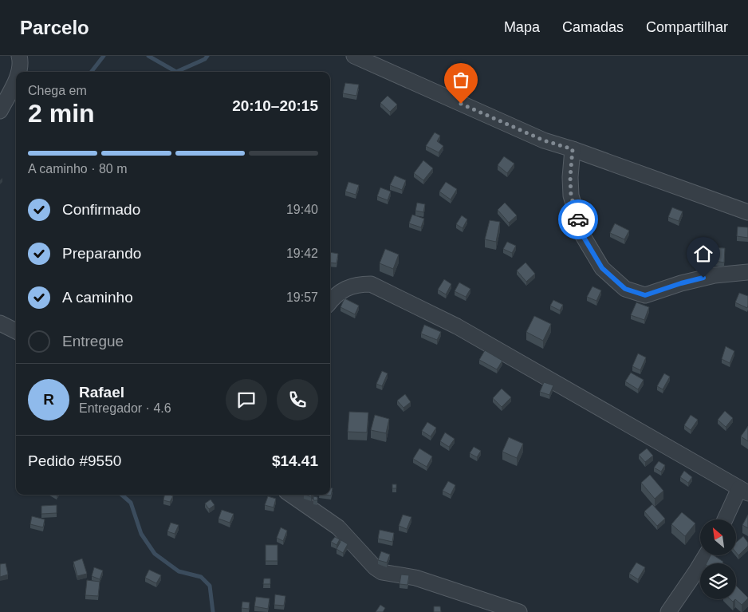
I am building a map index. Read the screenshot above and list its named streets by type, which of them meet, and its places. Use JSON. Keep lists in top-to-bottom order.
{
  "north": "top left",
  "page": {
    "header": "Parcelo",
    "nav": ["Mapa", "Camadas", "Compartilhar"],
    "heading": ["2 min", "Chega em", "20:10–20:15"],
    "panel": [
      "Rafael",
      "Entregador · 4.6",
      "Pedido #9550",
      "$14.41"
    ],
    "bar": "A caminho · 80 m",
    "list": [
      ["Confirmado", "19:40"],
      ["Preparando", "19:42"],
      ["A caminho", "19:57"],
      "Entregue"
    ],
    "round": "R"
  }
}
